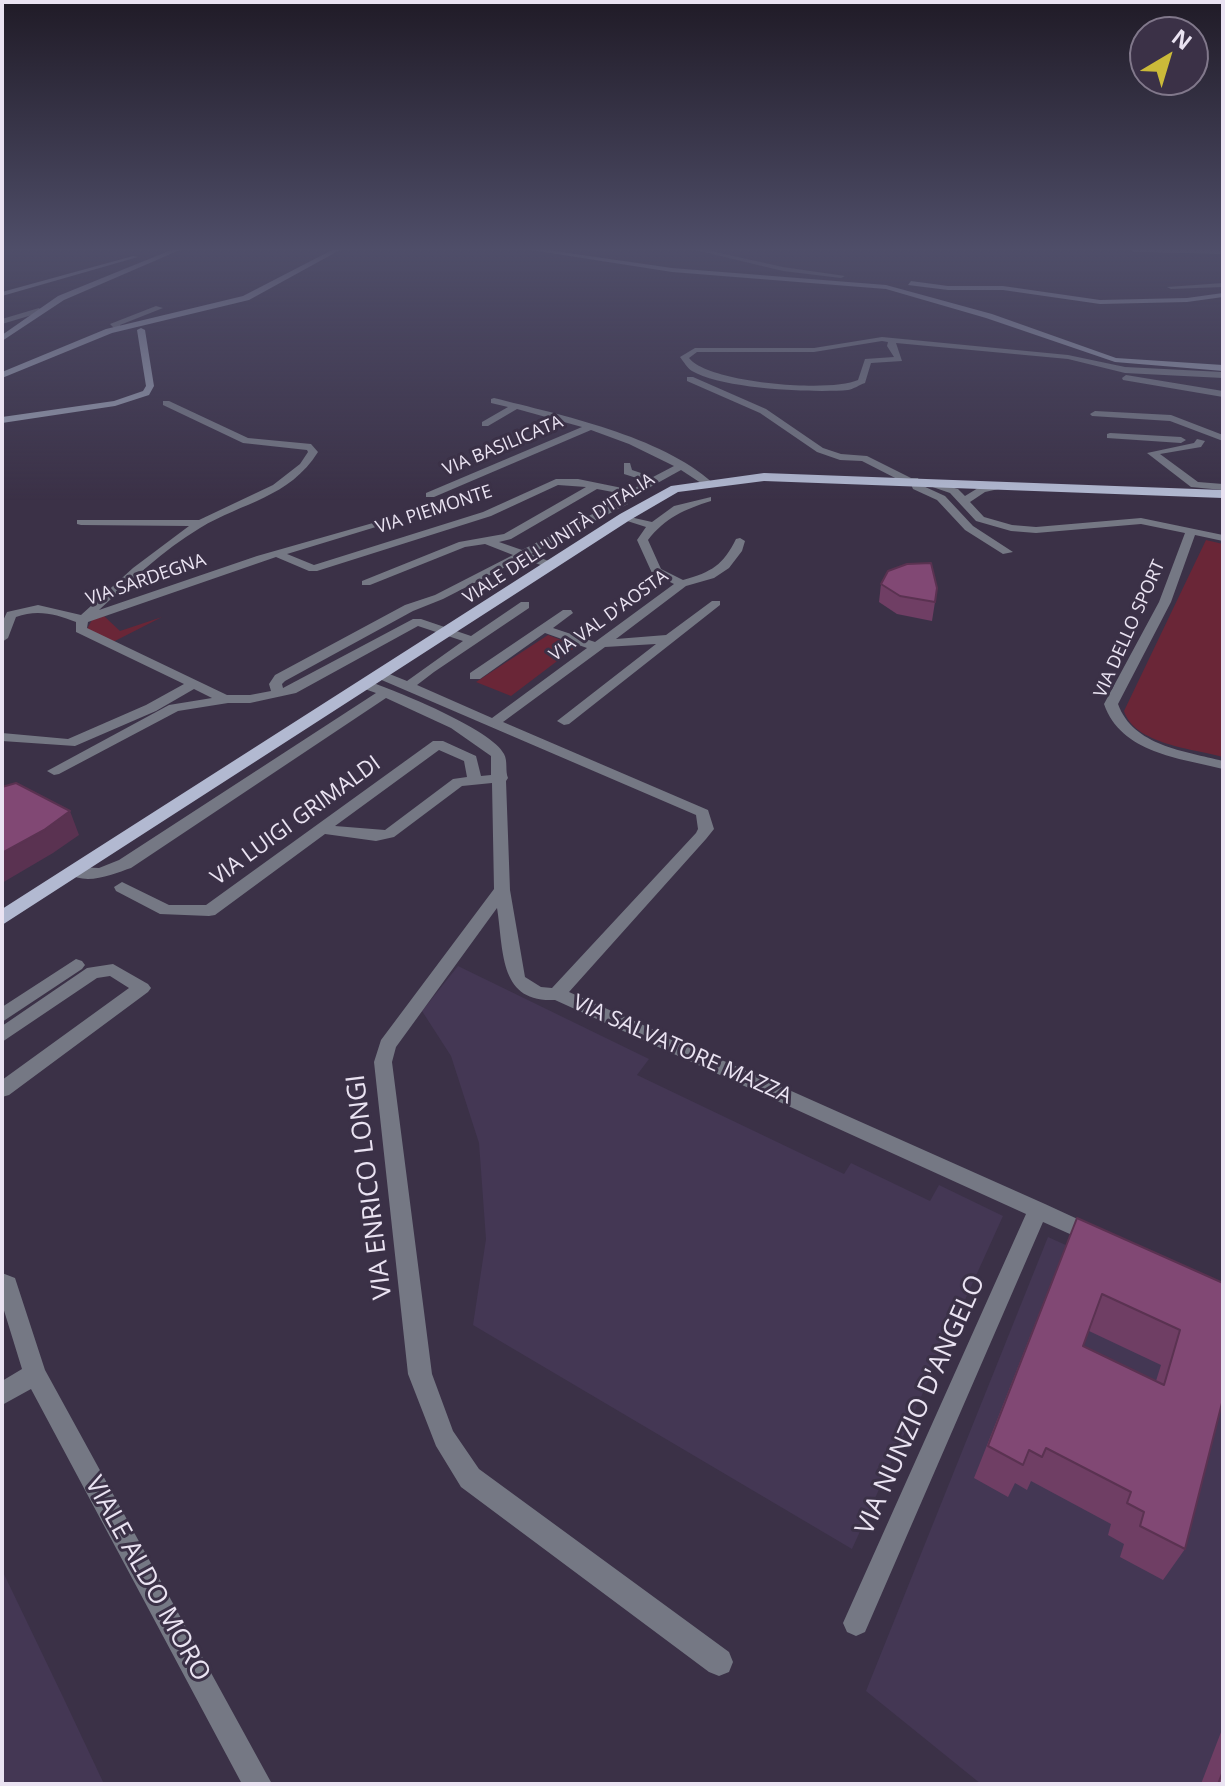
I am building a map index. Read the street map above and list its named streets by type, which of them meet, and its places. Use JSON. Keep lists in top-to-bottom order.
{
  "streets": {
    "main road": ["VIALE DELL'UNITÀ D'ITALIA"],
    "street": [
      "VIA BASILICATA",
      "VIA PIEMONTE",
      "VIA SARDEGNA",
      "VIA VAL D'AOSTA",
      "VIA DELLO SPORT",
      "VIA LUIGI GRIMALDI",
      "VIA SALVATORE MAZZA",
      "VIA ENRICO LONGI",
      "VIA NUNZIO D'ANGELO",
      "VIALE ALDO MORO"
    ]
  },
  "crossings": [
    ["VIA BASILICATA", "VIALE DELL'UNITÀ D'ITALIA"],
    ["VIA PIEMONTE", "VIA SARDEGNA"],
    ["VIALE DELL'UNITÀ D'ITALIA", "VIA SARDEGNA"],
    ["VIALE DELL'UNITÀ D'ITALIA", "VIA SALVATORE MAZZA"],
    ["VIA VAL D'AOSTA", "VIA SALVATORE MAZZA"],
    ["VIA SALVATORE MAZZA", "VIA NUNZIO D'ANGELO"]
  ],
  "north": "top right"
}
